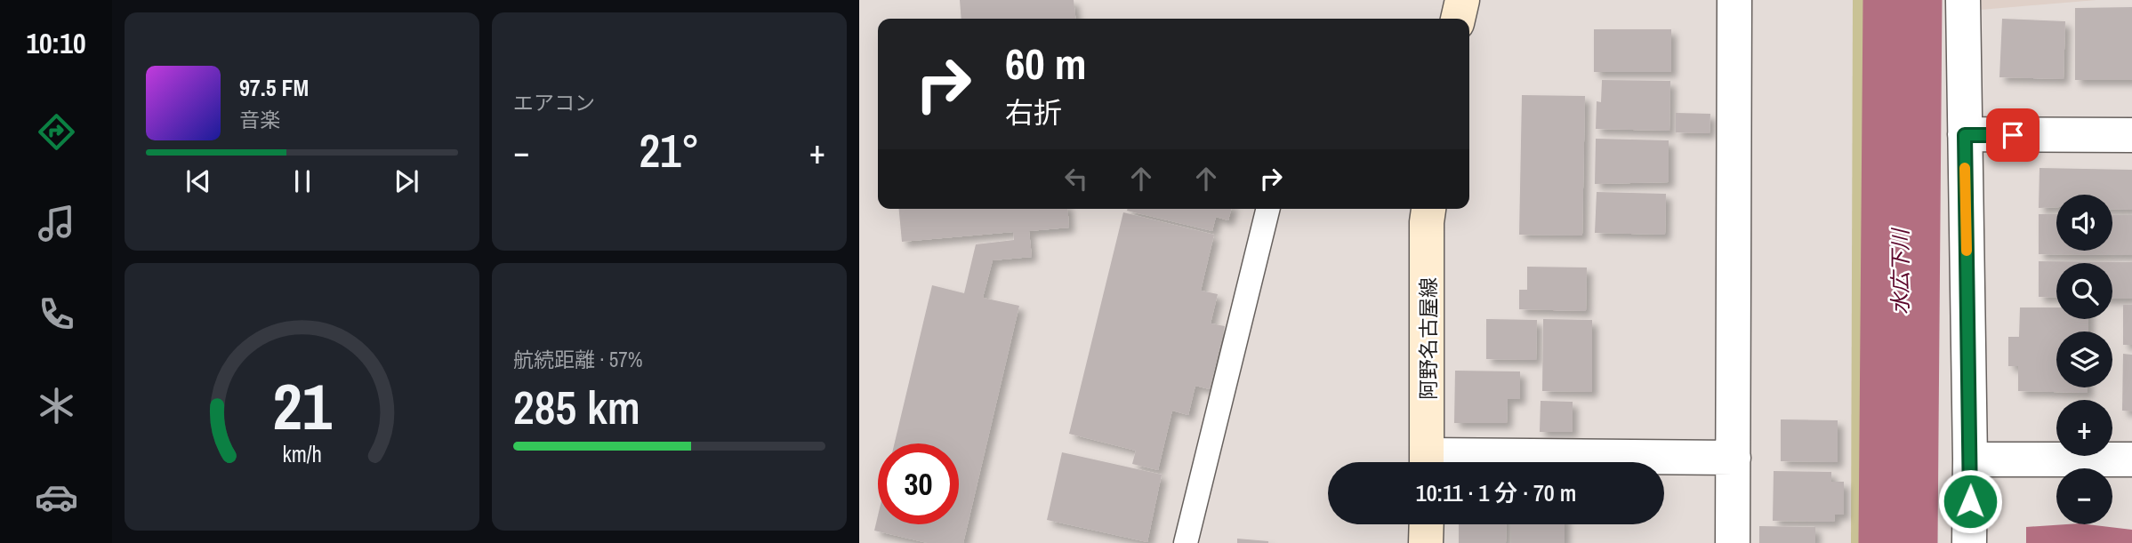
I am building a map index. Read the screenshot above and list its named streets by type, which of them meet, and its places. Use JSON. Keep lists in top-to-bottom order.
{
  "streets": {
    "main road": ["阿野名古屋線"]
  },
  "water": ["水広下川"],
  "page": {
    "tabs": "10:10",
    "tile": [
      "エアコン",
      ["航続距離 · 57%", "285 km"]
    ],
    "turn": ["60 m", "右折"],
    "song": ["97.5 FM", "音楽"],
    "heat": ["−", "21°", "+"],
    "map_buttons": ["+", "−"],
    "limit": "30",
    "trip": "10:11 · 1 分 · 70 m",
    "gauge": ["21", "km/h"]
  }
}
